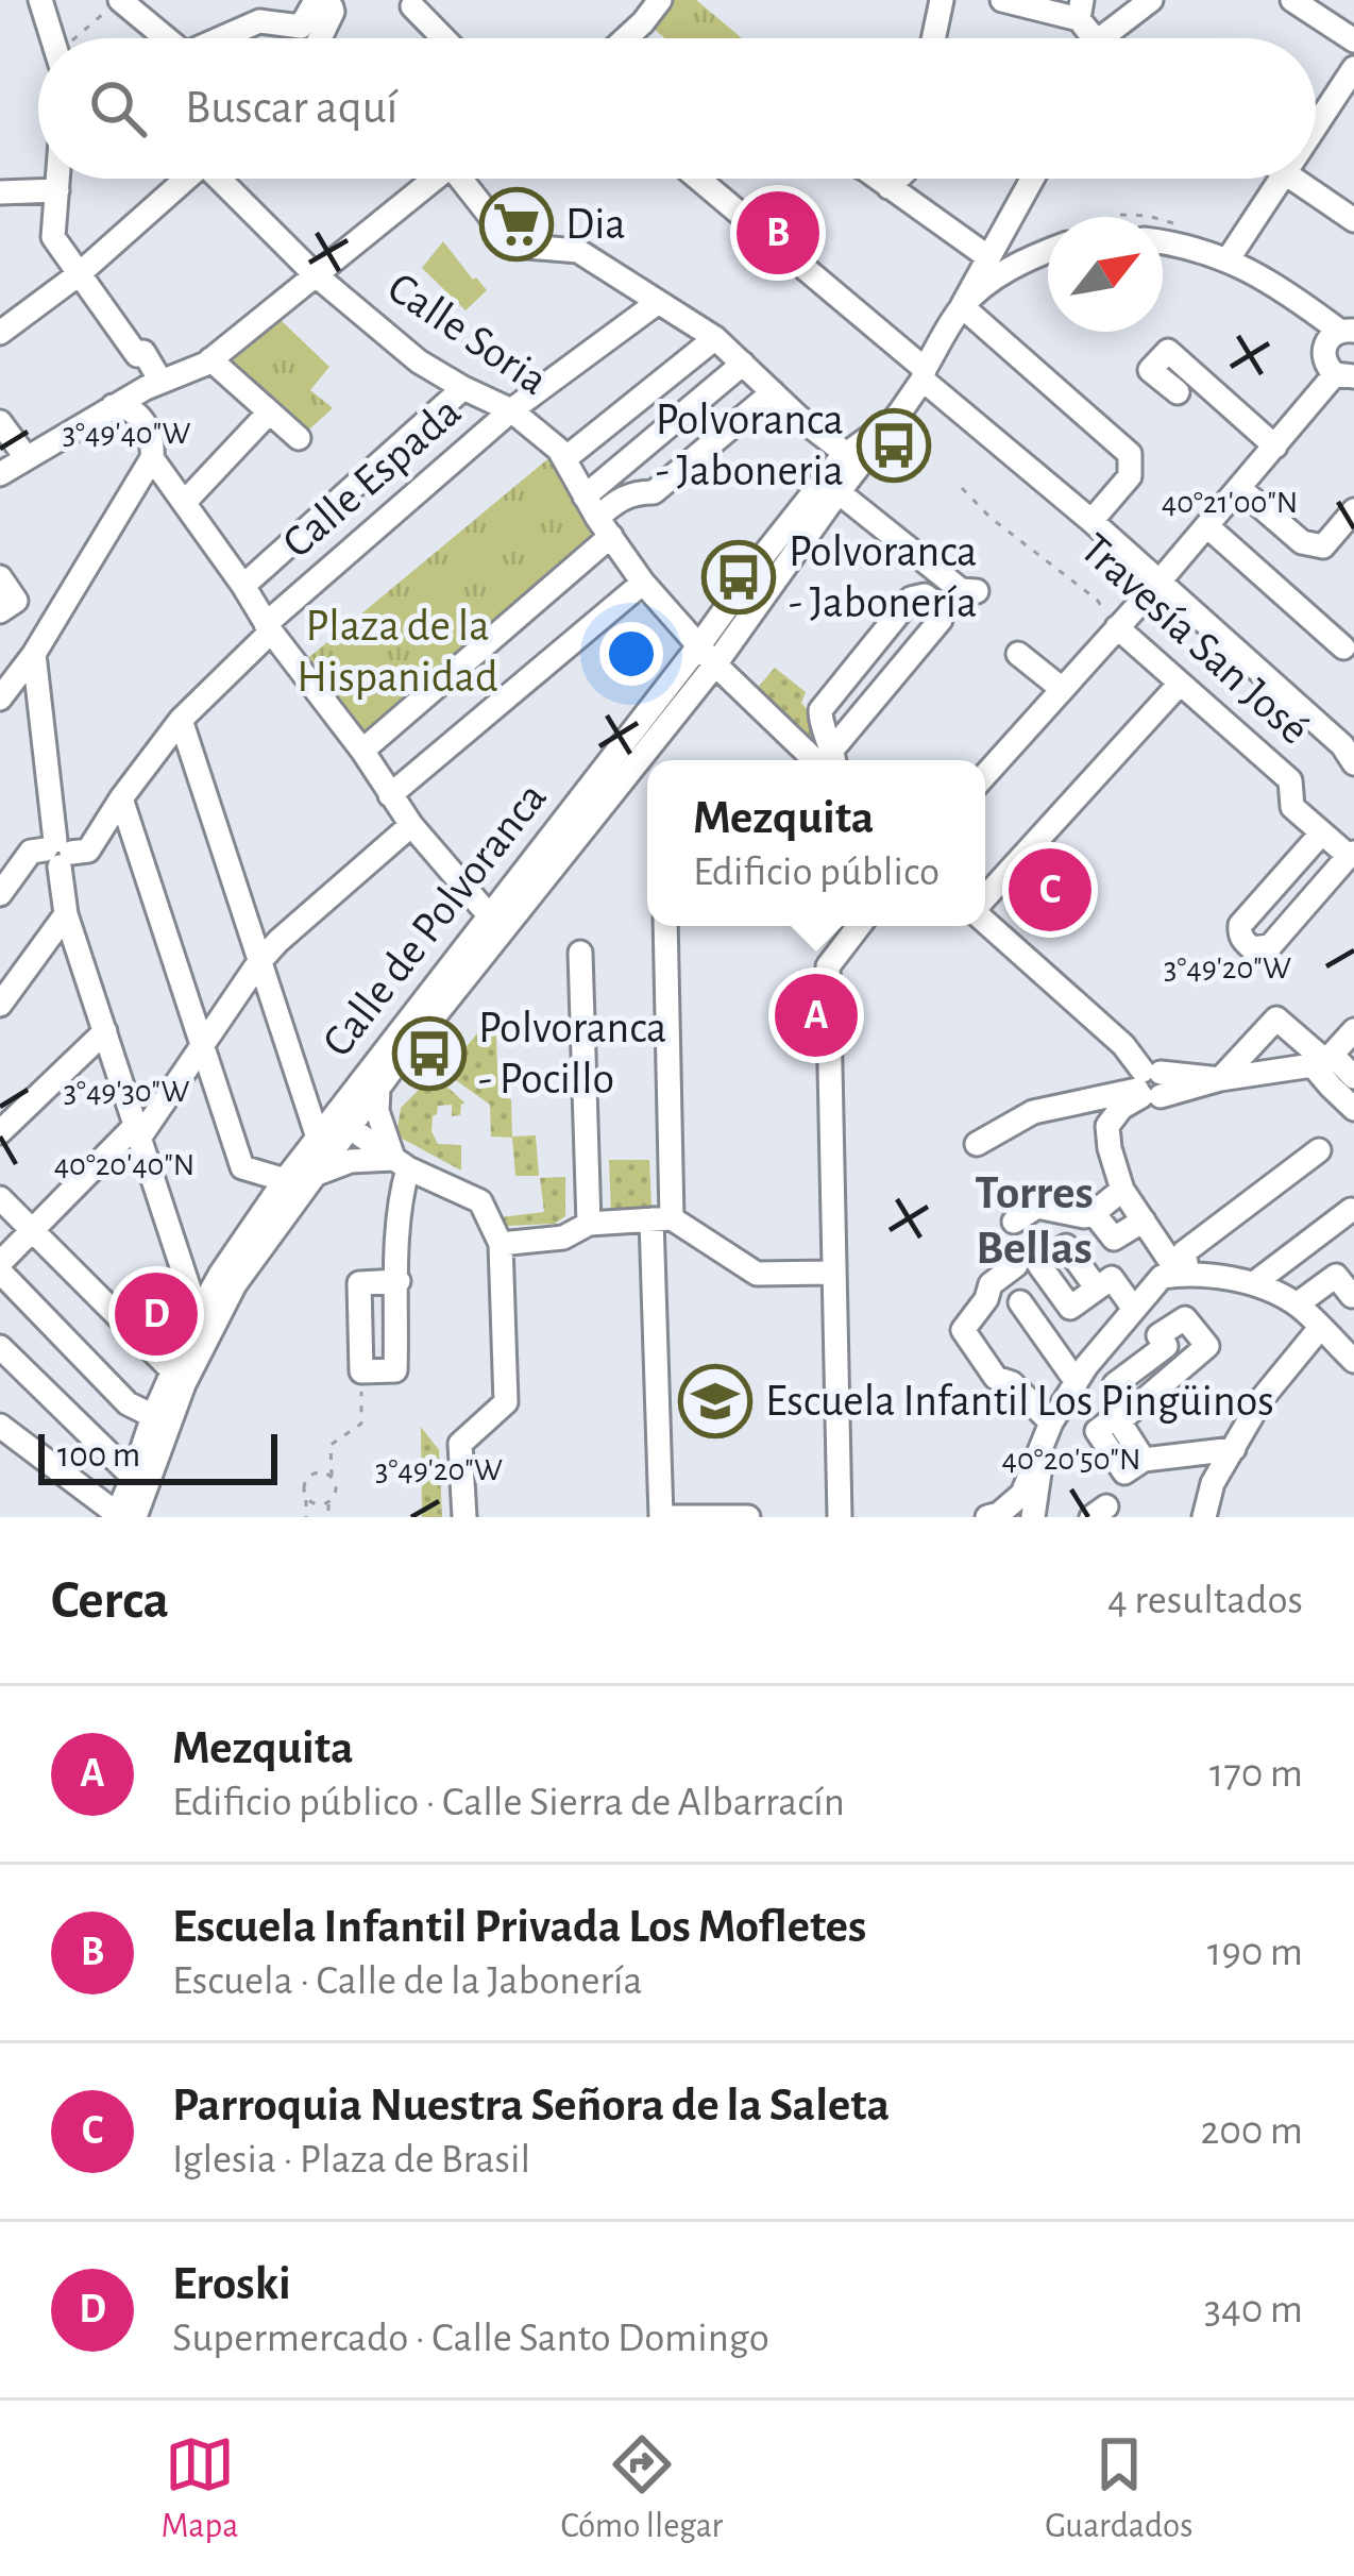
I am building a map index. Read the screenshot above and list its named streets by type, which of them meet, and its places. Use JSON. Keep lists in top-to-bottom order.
{
  "streets": {
    "street": [
      "Calle Soria",
      "Calle Espada",
      "Travesía San José",
      "Calle de Polvoranca"
    ]
  },
  "crossings": [
    ["Calle Soria", "Calle Espada"],
    ["Calle Soria", "Calle de Polvoranca"]
  ],
  "districts": ["Torres Bellas"],
  "parks": ["Plaza de la Hispanidad"],
  "places": {
    "supermarket": ["Dia"],
    "bus stop": ["Polvoranca - Jaboneria", "Polvoranca - Jabonería", "Polvoranca - Pocillo"],
    "school or university": ["Escuela Infantil Los Pingüinos"]
  },
  "scale_bar": "100 m",
  "north": "top right",
  "page": {
    "search": "Buscar aquí",
    "pins": [
      "B",
      "C",
      "A",
      "D"
    ],
    "popup": ["Mezquita", "Edificio público"],
    "scale": "100 m",
    "heading": ["Cerca", "4 resultados"],
    "list": [
      {
        "mark": "A",
        "name": "Mezquita",
        "note": "Edificio público · Calle Sierra de Albarracín",
        "value": "170 m"
      },
      {
        "mark": "B",
        "name": "Escuela Infantil Privada Los Mofletes",
        "note": "Escuela · Calle de la Jabonería",
        "value": "190 m"
      },
      {
        "mark": "C",
        "name": "Parroquia Nuestra Señora de la Saleta",
        "note": "Iglesia · Plaza de Brasil",
        "value": "200 m"
      },
      {
        "mark": "D",
        "name": "Eroski",
        "note": "Supermercado · Calle Santo Domingo",
        "value": "340 m"
      }
    ],
    "nav": ["Mapa", "Cómo llegar", "Guardados"]
  },
  "coordinates": [
    "3°49'40\"W",
    "40°21'00\"N",
    "3°49'20\"W",
    "3°49'30\"W",
    "40°20'40\"N",
    "40°20'50\"N"
  ]
}
